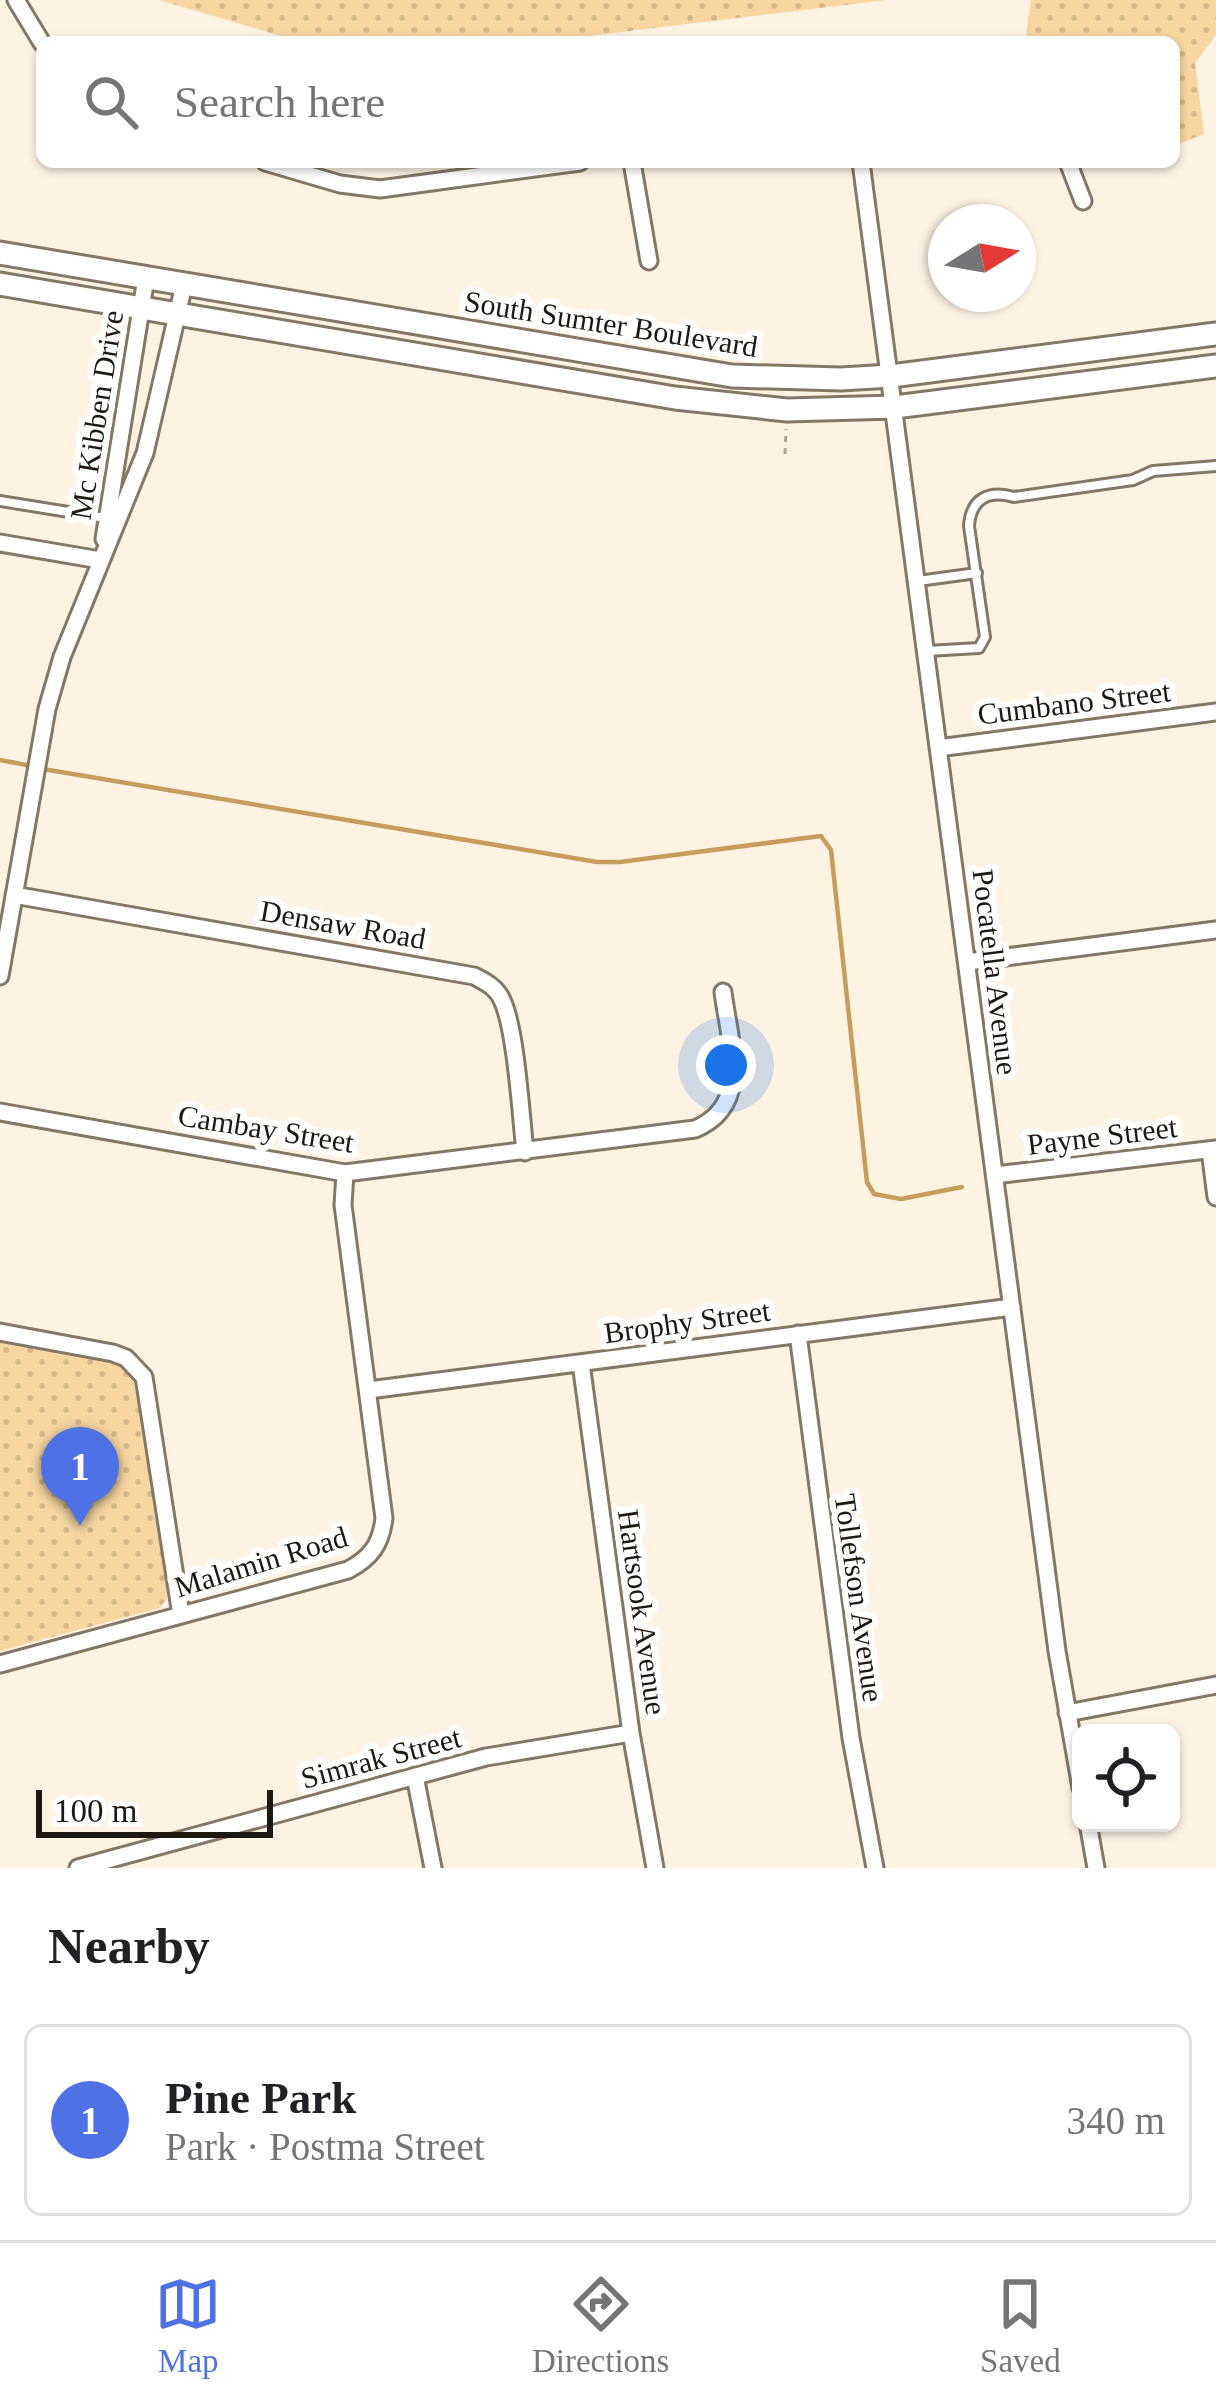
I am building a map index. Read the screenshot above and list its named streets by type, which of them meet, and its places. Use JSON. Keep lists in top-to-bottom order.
{
  "streets": {
    "main road": ["South Sumter Boulevard"],
    "street": [
      "Mc Kibben Drive",
      "Cumbano Street",
      "Densaw Road",
      "Pocatella Avenue",
      "Cambay Street",
      "Payne Street",
      "Brophy Street",
      "Malamin Road",
      "Tollefson Avenue",
      "Hartsook Avenue",
      "Simrak Street"
    ]
  },
  "crossings": [
    ["South Sumter Boulevard", "Mc Kibben Drive"],
    ["South Sumter Boulevard", "Pocatella Avenue"],
    ["Mc Kibben Drive", "Densaw Road"],
    ["Cumbano Street", "Pocatella Avenue"],
    ["Densaw Road", "Cambay Street"],
    ["Pocatella Avenue", "Payne Street"],
    ["Pocatella Avenue", "Brophy Street"],
    ["Cambay Street", "Malamin Road"],
    ["Brophy Street", "Malamin Road"],
    ["Brophy Street", "Tollefson Avenue"],
    ["Brophy Street", "Hartsook Avenue"],
    ["Hartsook Avenue", "Simrak Street"]
  ],
  "scale_bar": "100 m",
  "north": "right",
  "page": {
    "search": "Search here",
    "pins": "1",
    "scale": "100 m",
    "heading": "Nearby",
    "list": [
      {
        "mark": "1",
        "name": "Pine Park",
        "note": "Park · Postma Street",
        "value": "340 m"
      }
    ],
    "nav": ["Map", "Directions", "Saved"]
  }
}
